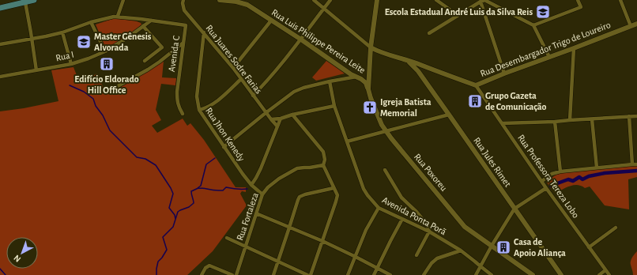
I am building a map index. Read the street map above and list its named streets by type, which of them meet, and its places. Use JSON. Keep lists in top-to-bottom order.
{
  "streets": {
    "street": [
      "Rua Luis Philippe Pereira Leite",
      "Rua Desembargador Trigo de Loureiro",
      "Avenida C",
      "Rua I",
      "Rua Juares Sodre Farias",
      "Rua Jhon Kenedy",
      "Rua Jules Rimet",
      "Rua Poxoreu",
      "Rua Professora Tereza Lobo",
      "Avenida Ponta Porã",
      "Rua Fortaleza"
    ]
  },
  "crossings": [
    ["Rua Luis Philippe Pereira Leite", "Rua Poxoreu"],
    ["Rua Desembargador Trigo de Loureiro", "Rua Jules Rimet"],
    ["Rua Desembargador Trigo de Loureiro", "Rua Poxoreu"],
    ["Rua Desembargador Trigo de Loureiro", "Rua Professora Tereza Lobo"],
    ["Avenida C", "Rua I"],
    ["Rua Juares Sodre Farias", "Rua Jhon Kenedy"],
    ["Rua Jhon Kenedy", "Rua Fortaleza"]
  ],
  "places": {
    "school or university": ["Escola Estadual André Luis da Silva Reis", "Master Gênesis Alvorada"],
    "building": ["Edifício Eldorado Hill Office", "Grupo Gazeta de Comunicação", "Casa de Apoio Aliança"],
    "church": ["Igreja Batista Memorial"]
  },
  "north": "bottom left"
}
